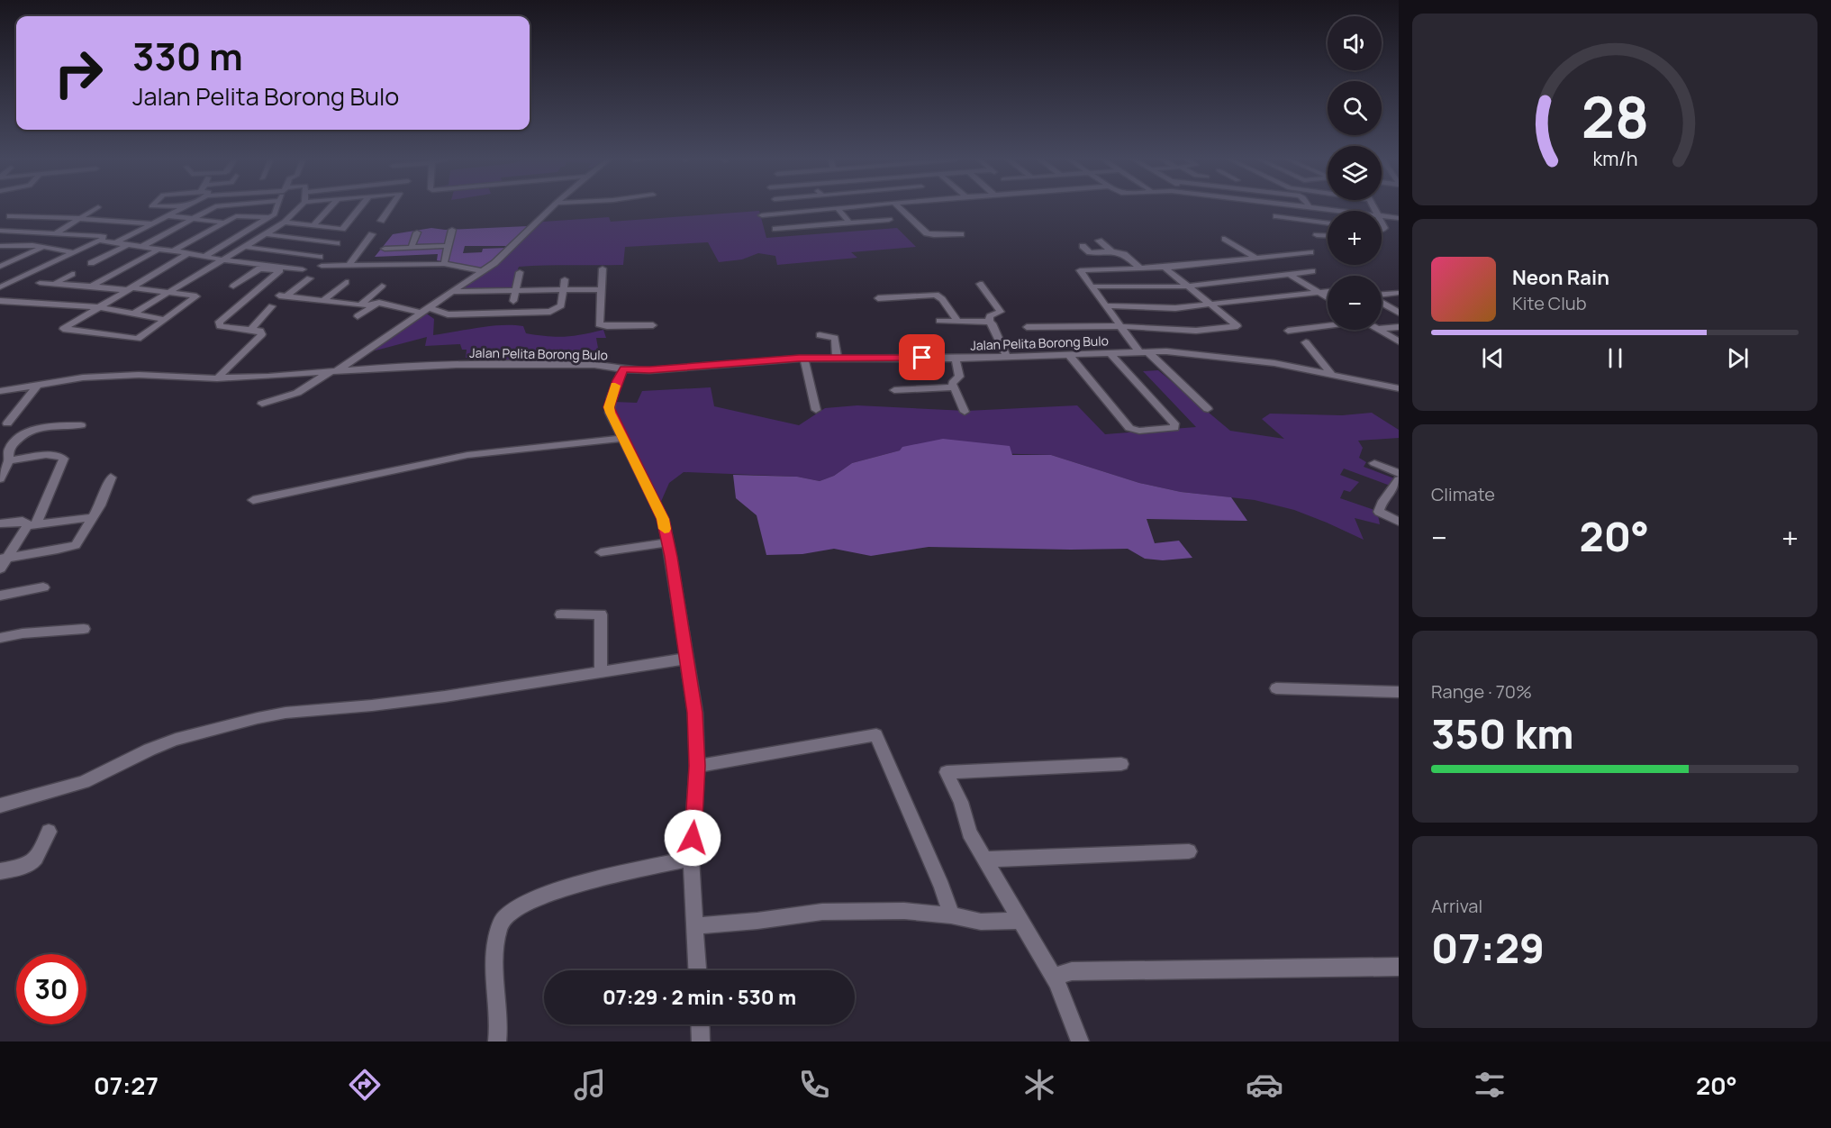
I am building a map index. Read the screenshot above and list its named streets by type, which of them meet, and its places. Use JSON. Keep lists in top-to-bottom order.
{
  "streets": {
    "street": ["Jalan Pelita Borong Bulo"]
  },
  "page": {
    "map_buttons": ["+", "−"],
    "turn": ["330 m", "Jalan Pelita Borong Bulo"],
    "song": ["Neon Rain", "Kite Club"],
    "tile": [
      "Climate",
      ["Range · 70%", "350 km"],
      ["Arrival", "07:29"]
    ],
    "heat": ["−", "20°", "+"],
    "limit": "30",
    "trip": "07:29 · 2 min · 530 m",
    "tabs": ["07:27", "20°"],
    "gauge": ["28", "km/h"]
  }
}
